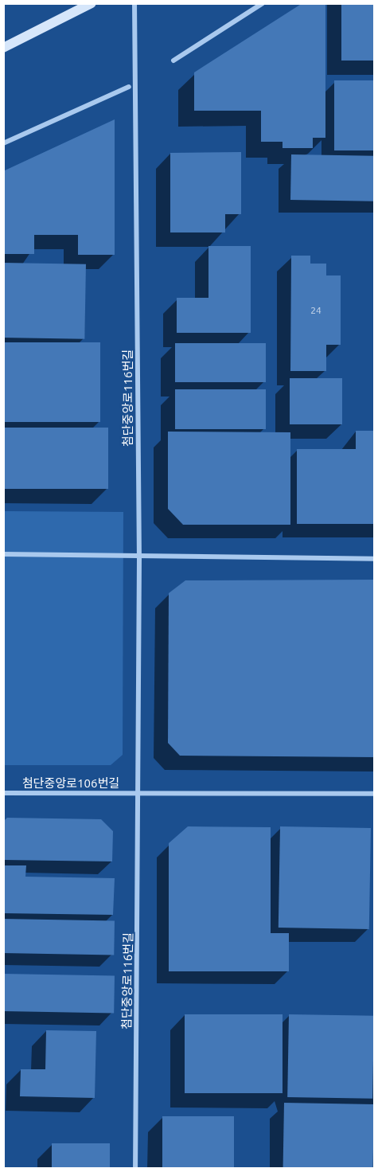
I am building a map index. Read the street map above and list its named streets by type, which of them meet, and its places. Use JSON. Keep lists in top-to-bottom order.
{
  "streets": {
    "street": ["첨단중앙로116번길", "첨단중앙로106번길"]
  },
  "crossings": [
    ["첨단중앙로116번길", "첨단중앙로106번길"]
  ],
  "house_numbers": ["24"]
}
